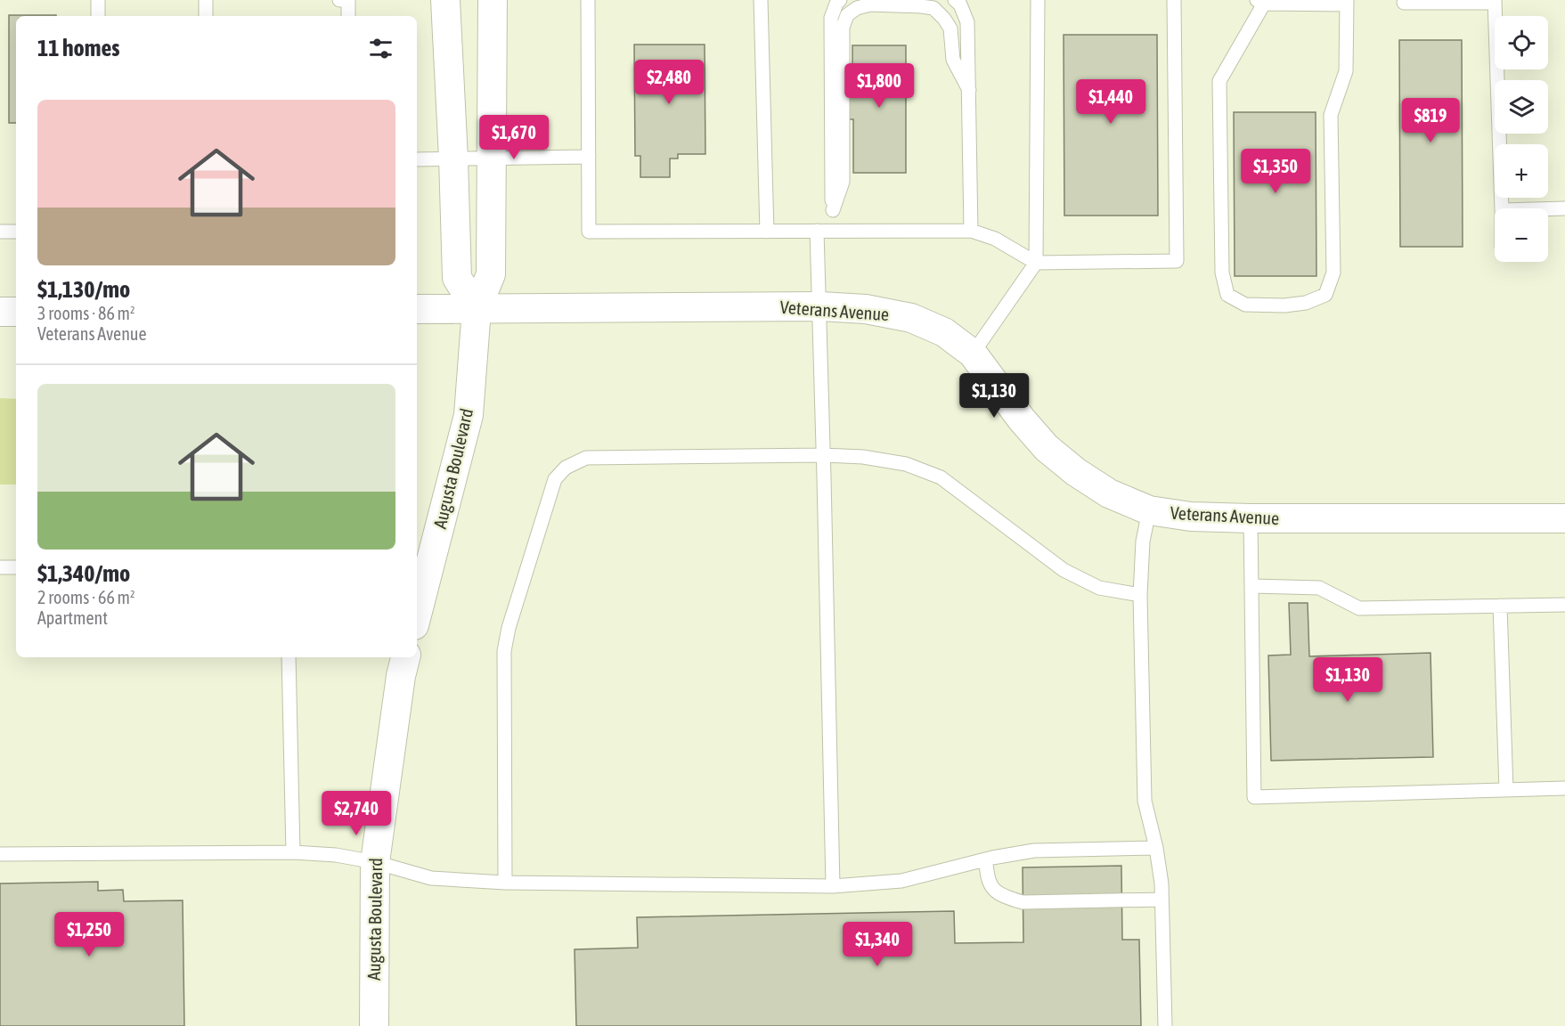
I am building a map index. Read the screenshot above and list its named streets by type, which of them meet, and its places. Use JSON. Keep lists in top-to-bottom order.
{
  "streets": {
    "street": ["Veterans Avenue", "Augusta Boulevard"]
  },
  "crossings": [
    ["Veterans Avenue", "Augusta Boulevard"]
  ],
  "page": {
    "map_buttons": ["+", "−"],
    "heading": "11 homes",
    "price": [
      "$2,480",
      "$1,800",
      "$1,440",
      "$819",
      "$1,670",
      "$1,350",
      "$1,130",
      "$1,130",
      "$2,740",
      "$1,250",
      "$1,340"
    ],
    "list": [
      {
        "name": "$1,130/mo",
        "note": "3 rooms · 86 m² · Veterans Avenue"
      },
      {
        "name": "$1,340/mo",
        "note": "2 rooms · 66 m² · Apartment"
      }
    ]
  }
}
